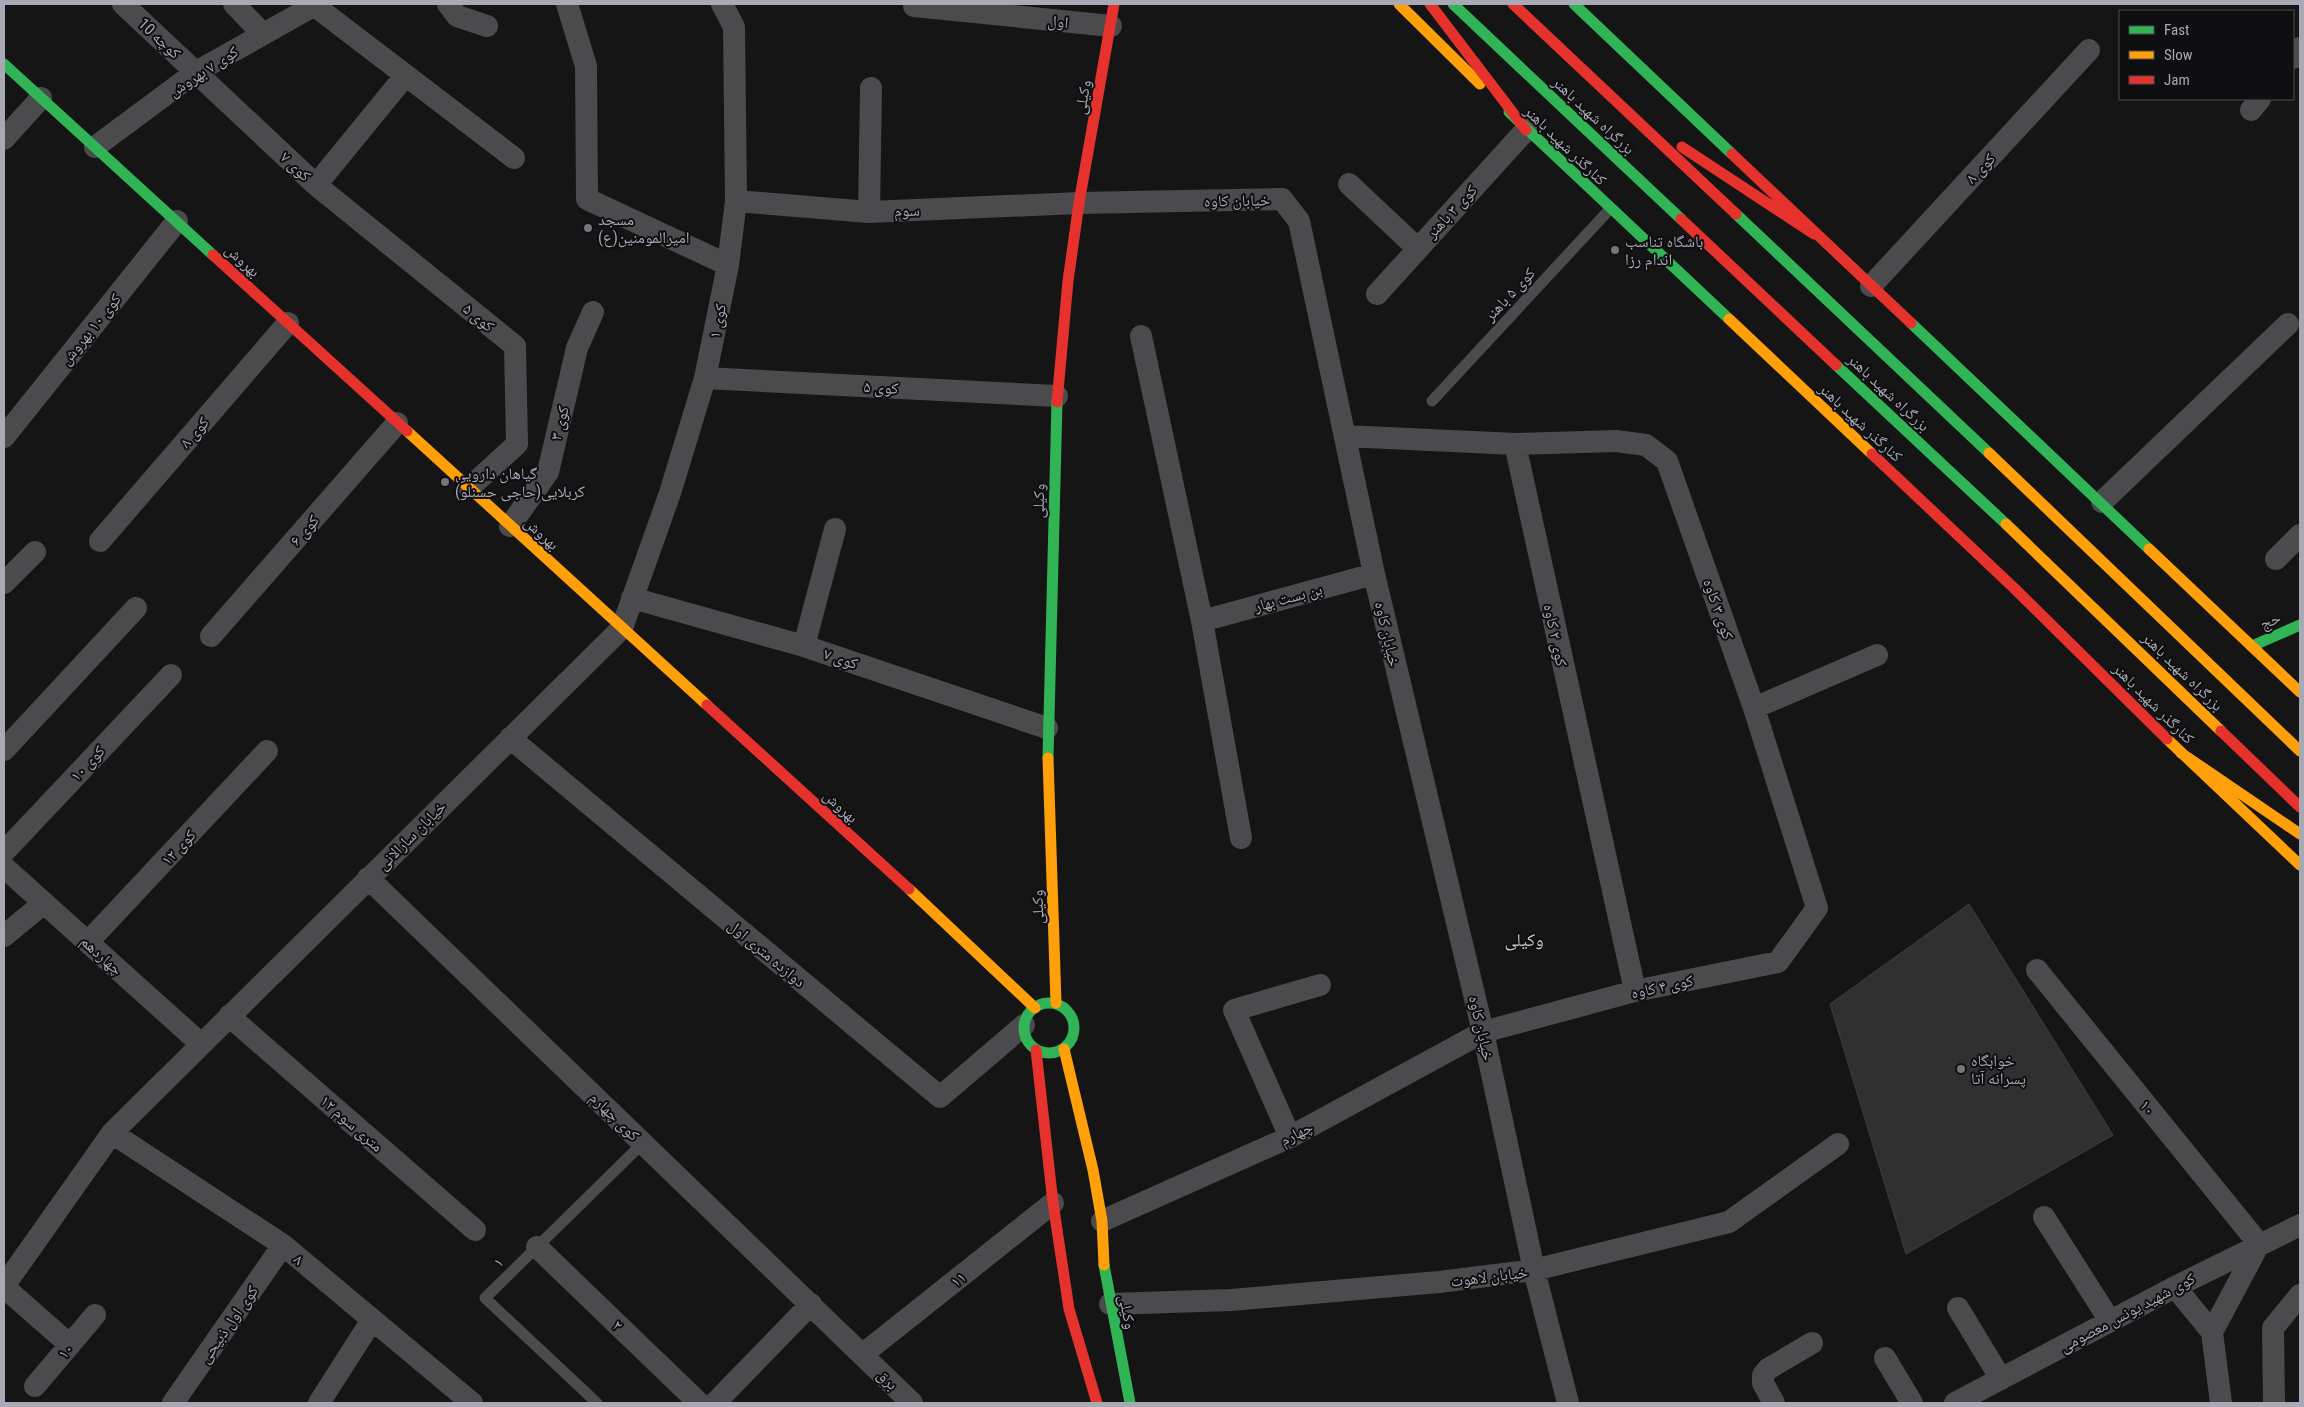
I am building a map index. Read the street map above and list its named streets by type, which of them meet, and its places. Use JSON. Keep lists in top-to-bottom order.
{
  "streets": {
    "main road": [
      "وکیلی",
      "بزرگراه شهید باهنر",
      "کنارگذر شهید باهنر",
      "بهروش",
      "حج"
    ],
    "street": [
      "اول",
      "کوچه 10",
      "کوی ۷ بهروش",
      "کوی ۷",
      "کوی ۸",
      "خیابان کاوه",
      "سوم",
      "کوی ۳ باهنر",
      "کوی ۵",
      "کوی ۱",
      "کوی ۱۰ بهروش",
      "کوی ۳",
      "کوی ۶",
      "بن بست بهار",
      "کوی ۳ کاوه",
      "کوی ۲ کاوه",
      "کوی ۱۰",
      "خیابان سارالانی",
      "کوی ۱۲",
      "دوازده متری اول",
      "چهاردهم",
      "کوی ۴ کاوه",
      "۱۰",
      "کوی چهارم",
      "۱۲ متری سوم",
      "چهارم",
      "۸",
      "خیابان لاهوت",
      "۱۱",
      "کوی شهید یونس معصومی",
      "کوی اول ذبیحی",
      "۲",
      "برق"
    ],
    "lane": ["کوی ۵ باهنر", "۱"]
  },
  "crossings": [
    ["اول", "وکیلی"],
    ["کوچه 10", "کوی ۷ بهروش"],
    ["کوچه 10", "کوی ۷"],
    ["کوی ۷ بهروش", "کوی ۷"],
    ["کوی ۷ بهروش", "بهروش"],
    ["وکیلی", "کوی ۷"],
    ["وکیلی", "خیابان کاوه"],
    ["وکیلی", "سوم"],
    ["وکیلی", "بهروش"],
    ["وکیلی", "کوی ۵"],
    ["وکیلی", "دوازده متری اول"],
    ["وکیلی", "چهارم"],
    ["وکیلی", "خیابان لاهوت"],
    ["کنارگذر شهید باهنر", "کوی ۳ باهنر"],
    ["کنارگذر شهید باهنر", "کوی ۵ باهنر"],
    ["کوی ۷", "کوی ۵"],
    ["کوی ۷", "کوی ۱"],
    ["کوی ۸", "بهروش"],
    ["خیابان کاوه", "سوم"],
    ["خیابان کاوه", "بن بست بهار"],
    ["خیابان کاوه", "کوی ۴ کاوه"],
    ["خیابان کاوه", "چهارم"],
    ["خیابان کاوه", "خیابان لاهوت"],
    ["سوم", "کوی ۱"],
    ["بهروش", "کوی ۵"],
    ["بهروش", "کوی ۱"],
    ["بهروش", "کوی ۱۰ بهروش"],
    ["بهروش", "کوی ۳"],
    ["بهروش", "کوی ۶"],
    ["بهروش", "خیابان سارالانی"],
    ["بهروش", "دوازده متری اول"],
    ["کوی ۵", "کوی ۱"],
    ["کوی ۱", "خیابان سارالانی"],
    ["کوی ۳ کاوه", "کوی ۲ کاوه"],
    ["کوی ۳ کاوه", "کوی ۴ کاوه"],
    ["کوی ۲ کاوه", "کوی ۴ کاوه"],
    ["خیابان سارالانی", "دوازده متری اول"],
    ["خیابان سارالانی", "چهاردهم"],
    ["خیابان سارالانی", "کوی چهارم"],
    ["خیابان سارالانی", "۱۲ متری سوم"],
    ["خیابان سارالانی", "۸"],
    ["کوی ۱۲", "چهاردهم"],
    ["کوی ۴ کاوه", "چهارم"],
    ["۱۰", "کوی شهید یونس معصومی"],
    ["کوی چهارم", "۱"],
    ["کوی چهارم", "۱۱"],
    ["کوی چهارم", "برق"],
    ["۸", "کوی اول ذبیحی"],
    ["۱", "۲"],
    ["۱۱", "برق"]
  ],
  "districts": ["وکیلی"],
  "places": [
    "مسجد امیرالمومنین(ع)",
    "باشگاه تناسب اندام رزا",
    "گیاهان دارویی کربلایی(حاجی حسنلو)",
    "خوابگاه پسرانه آتا"
  ],
  "legend": ["Fast", "Slow", "Jam"]
}
